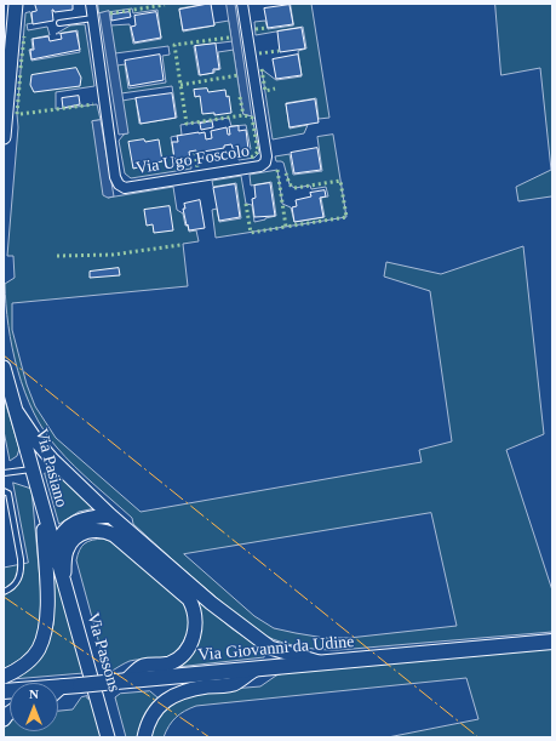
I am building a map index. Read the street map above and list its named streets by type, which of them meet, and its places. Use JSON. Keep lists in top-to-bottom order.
{
  "streets": {
    "main road": ["Via Giovanni da Udine"],
    "street": ["Via Ugo Foscolo", "Via Pasiano", "Via Passons"]
  },
  "crossings": [
    ["Via Pasiano", "Via Passons"]
  ],
  "north": "top"
}
